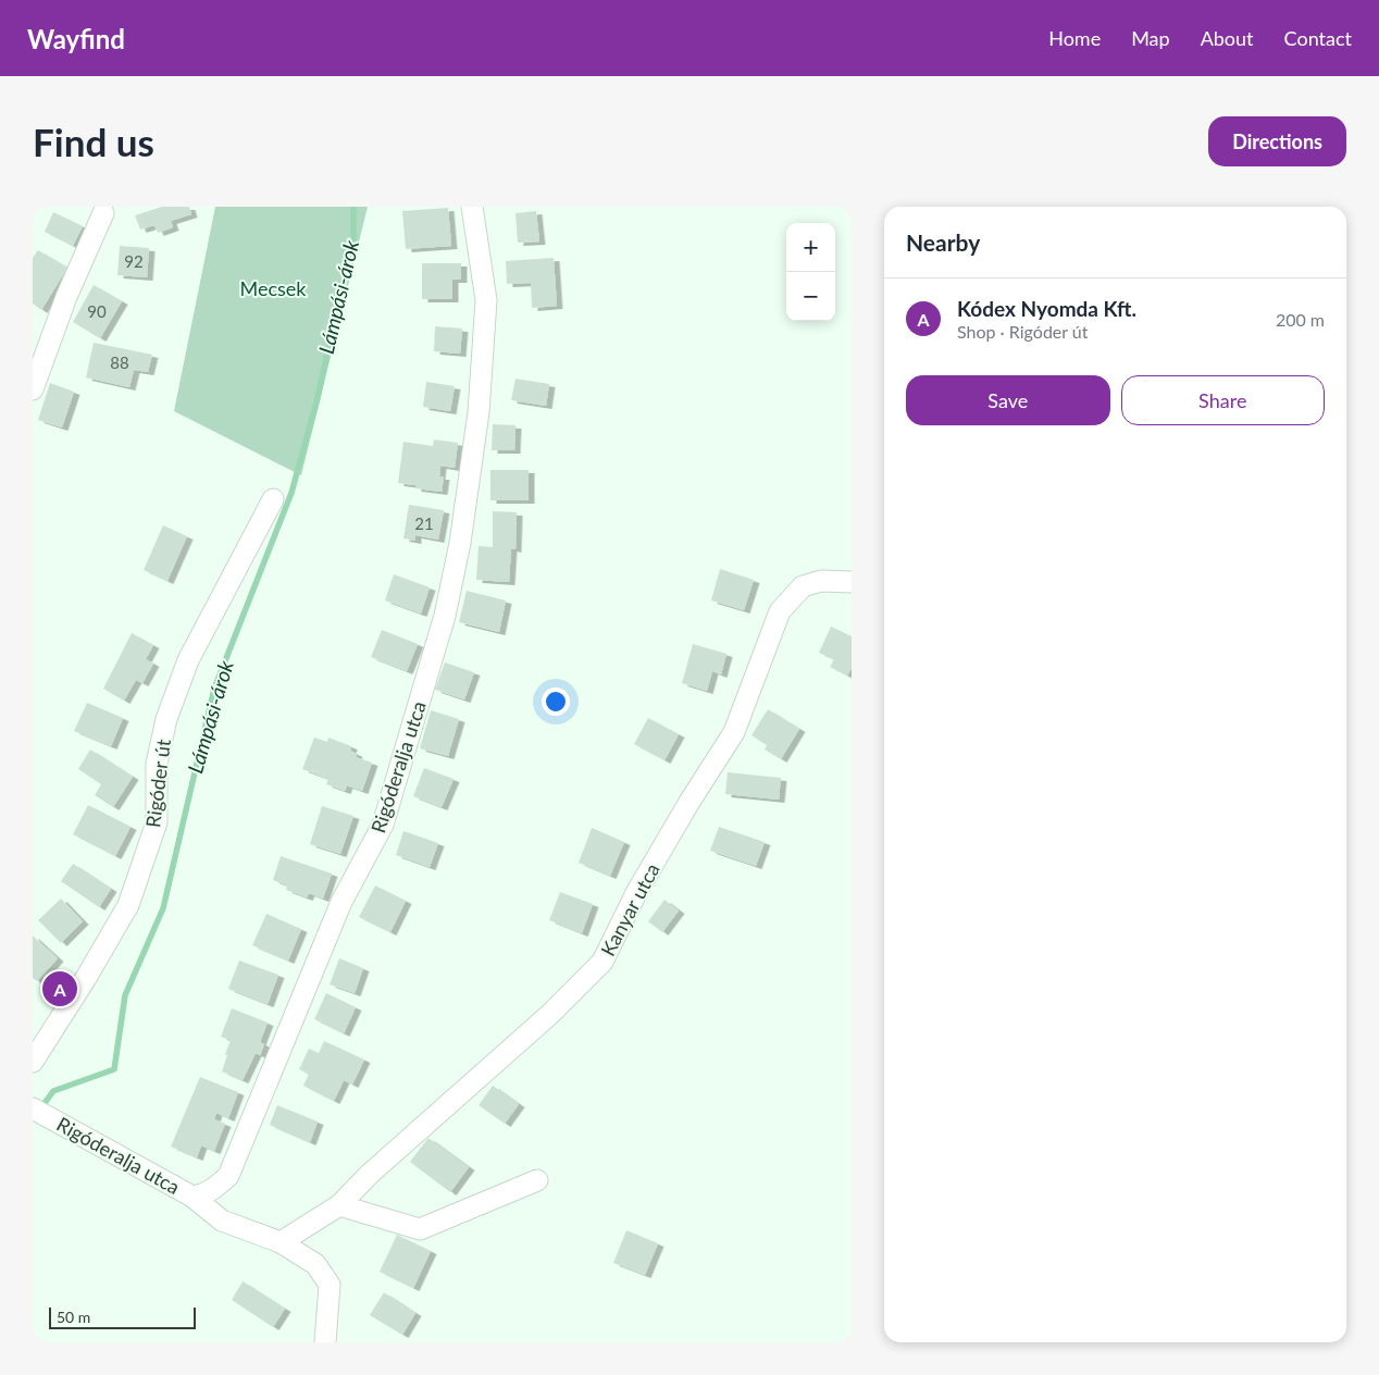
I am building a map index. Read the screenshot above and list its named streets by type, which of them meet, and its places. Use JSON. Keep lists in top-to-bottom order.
{
  "streets": {
    "street": ["Rigóderalja utca", "Rigóder út", "Kanyar utca"]
  },
  "water": ["Lámpási-árok"],
  "parks": ["Mecsek"],
  "house_numbers": [
    "92",
    "90",
    "88",
    "21"
  ],
  "scale_bar": "50 m",
  "page": {
    "header": "Wayfind",
    "nav": [
      "Home",
      "Map",
      "About",
      "Contact"
    ],
    "buttons": [
      "Directions",
      ["Save", "Share"]
    ],
    "title": "Find us",
    "heading": "Nearby",
    "map_buttons": ["+", "−"],
    "list": [
      {
        "mark": "A",
        "name": "Kódex Nyomda Kft.",
        "note": "Shop · Rigóder út",
        "value": "200 m"
      }
    ],
    "pins": "A",
    "scale": "50 m"
  }
}
